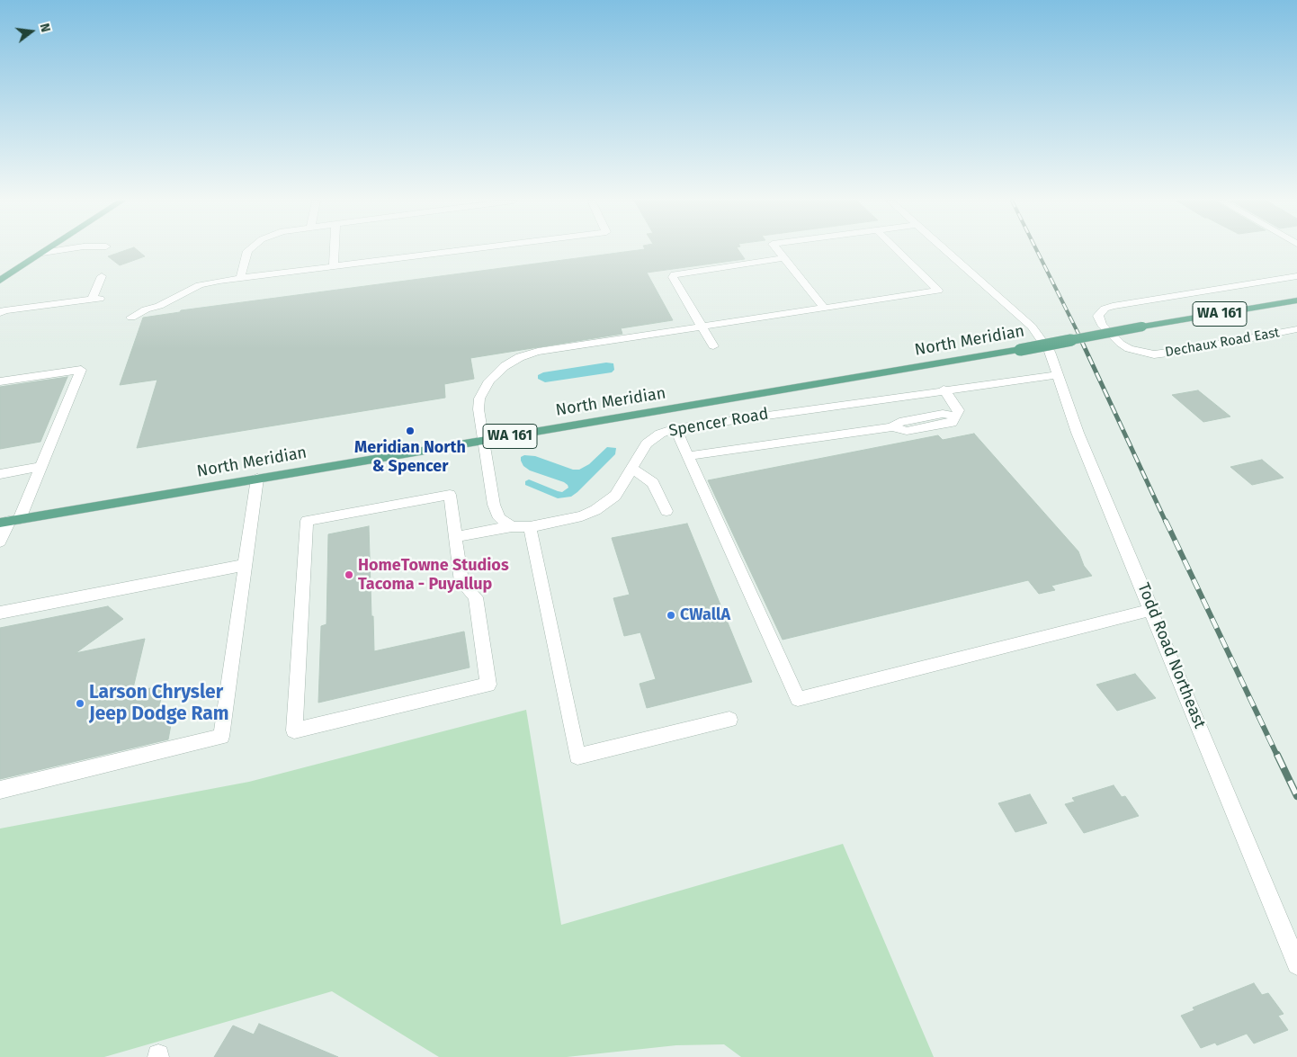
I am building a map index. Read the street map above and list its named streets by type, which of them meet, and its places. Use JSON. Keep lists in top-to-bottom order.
{
  "streets": {
    "main road": ["WA 161", "North Meridian"],
    "street": ["Dechaux Road East", "Spencer Road", "Todd Road Northeast"]
  },
  "crossings": [
    ["Spencer Road", "Todd Road Northeast"]
  ],
  "places": [
    "Meridian North & Spencer",
    "HomeTowne Studios Tacoma - Puyallup",
    "CWallA",
    "Larson Chrysler Jeep Dodge Ram"
  ],
  "north": "right"
}
